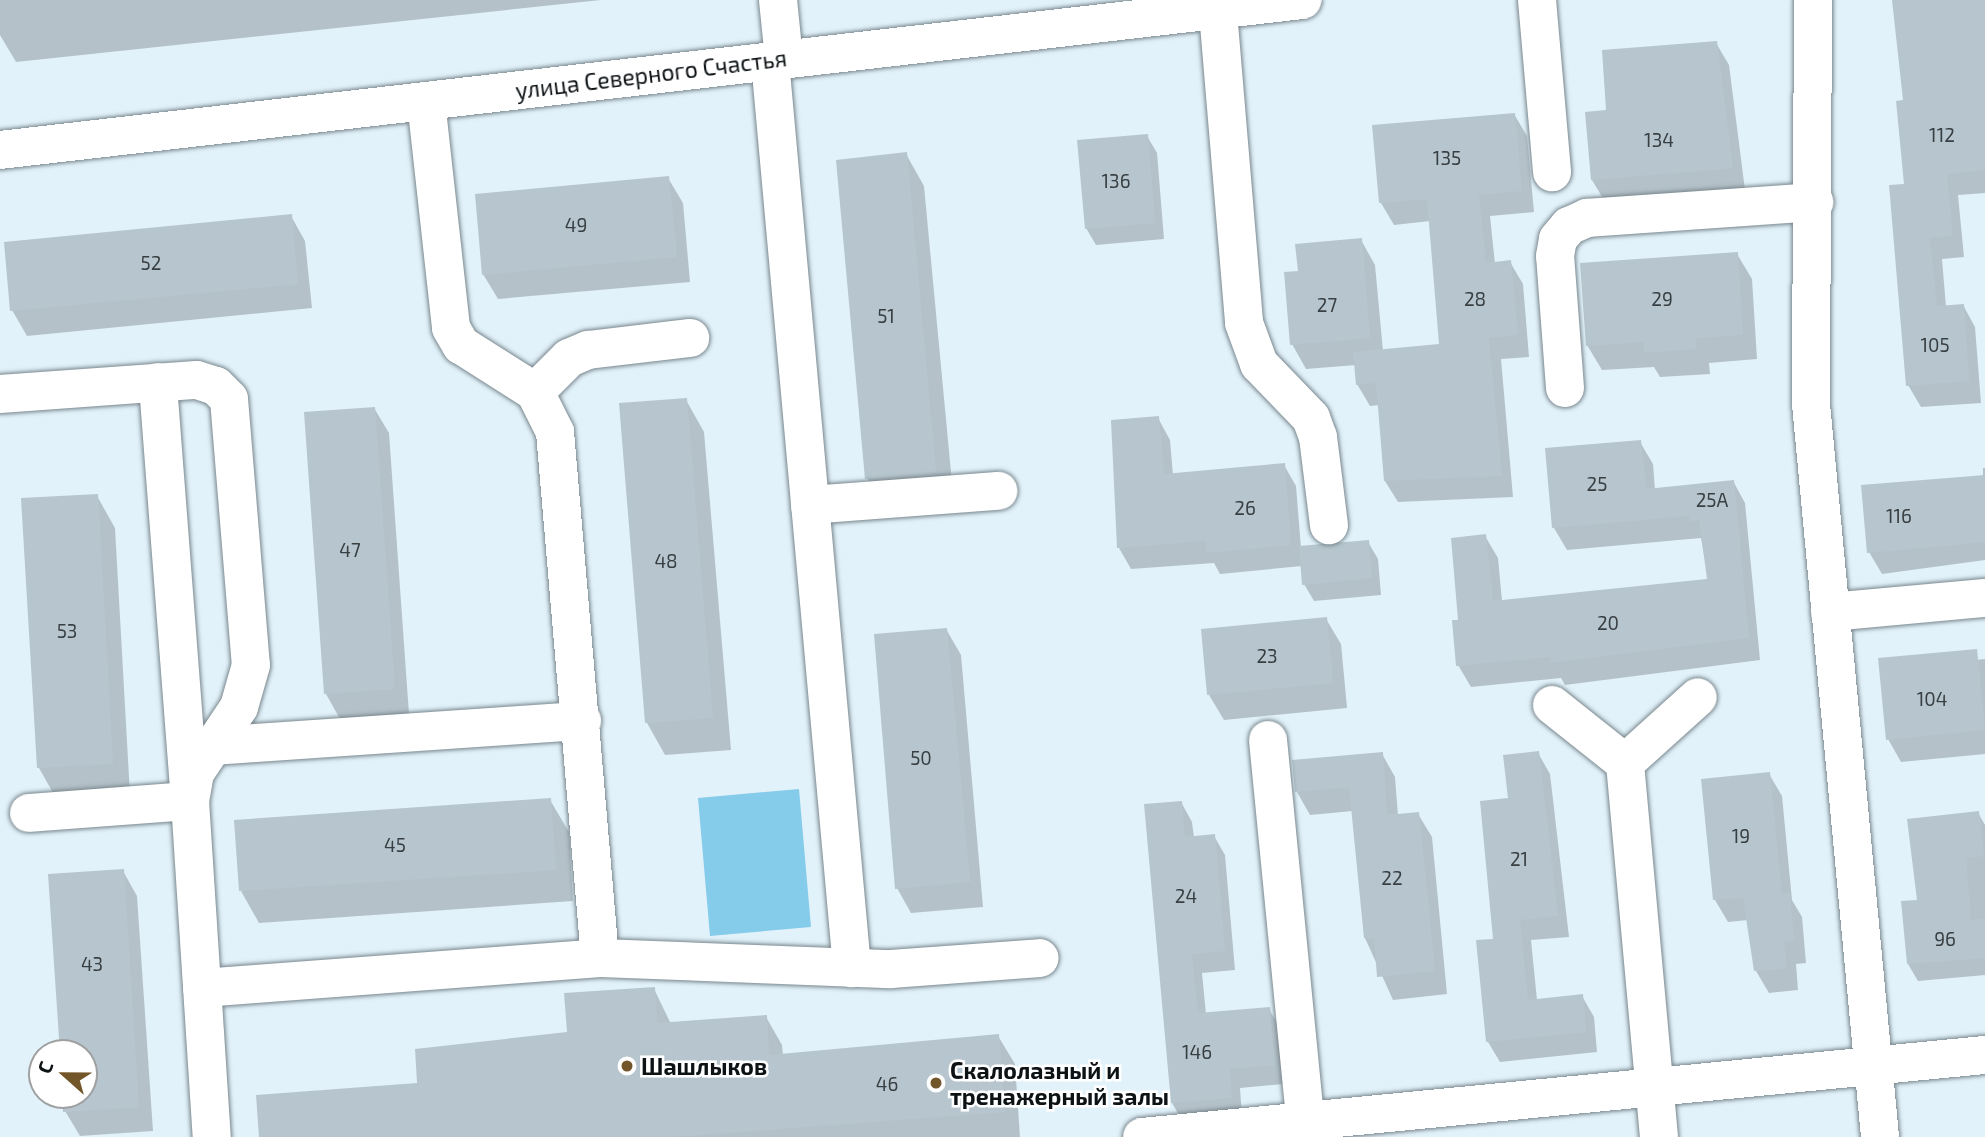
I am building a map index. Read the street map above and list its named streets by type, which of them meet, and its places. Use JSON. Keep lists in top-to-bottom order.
{
  "streets": {
    "street": ["улица Северного Счастья"]
  },
  "places": ["Шашлыков", "Скалолазный и тренажерный залы"],
  "house_numbers": [
    "112",
    "134",
    "135",
    "136",
    "49",
    "52",
    "28",
    "29",
    "27",
    "51",
    "105",
    "25",
    "25А",
    "26",
    "116",
    "47",
    "48",
    "20",
    "53",
    "23",
    "104",
    "50",
    "19",
    "45",
    "21",
    "22",
    "24",
    "96",
    "43",
    "146",
    "46"
  ],
  "north": "left"
}
